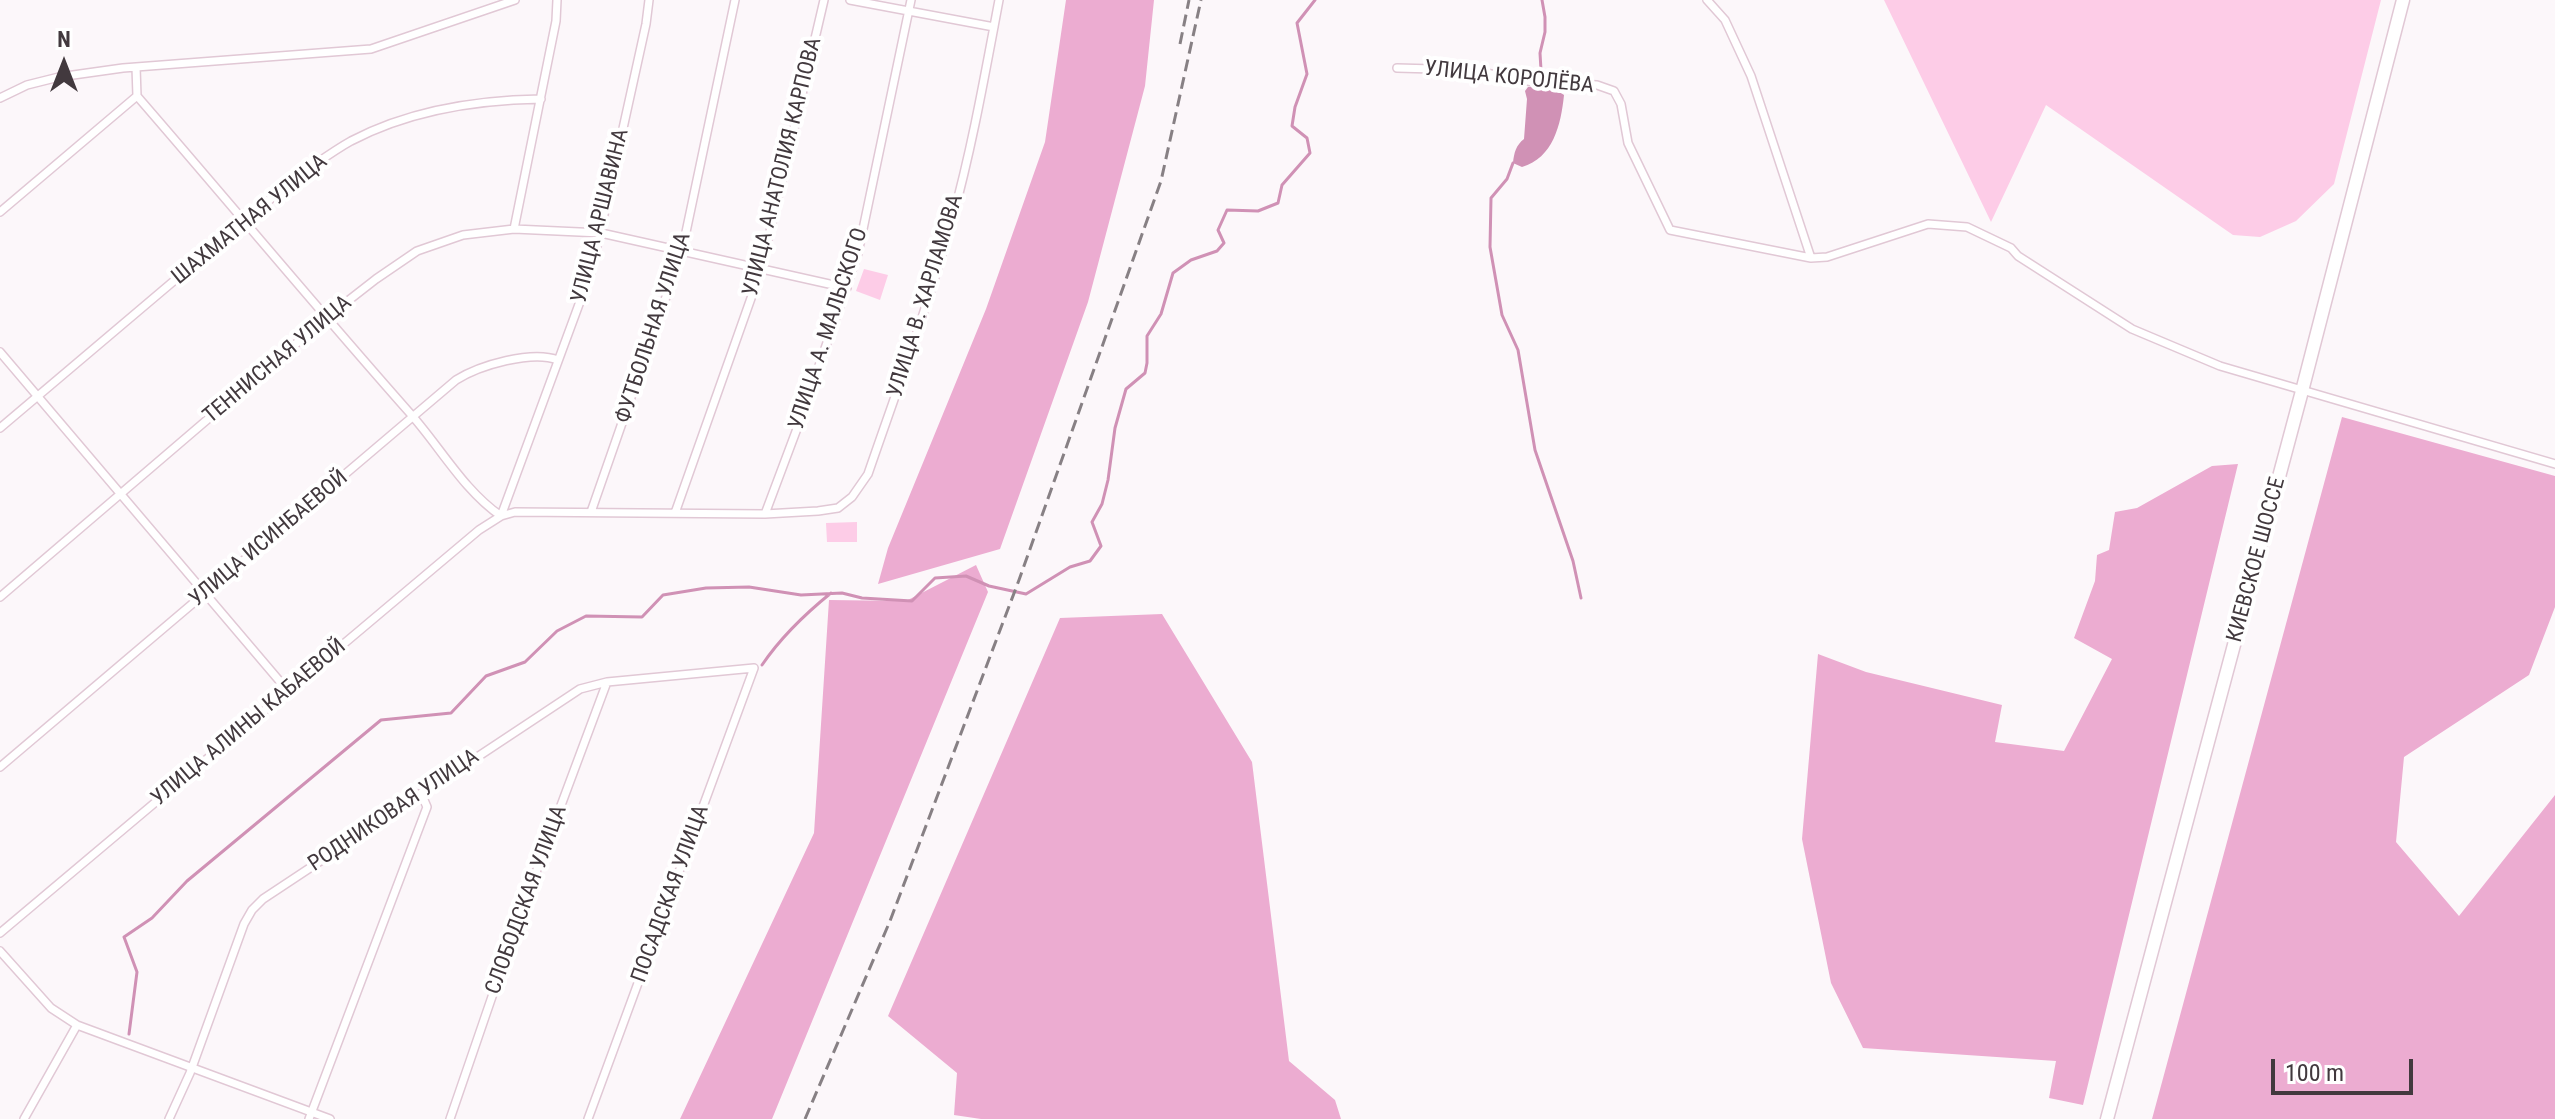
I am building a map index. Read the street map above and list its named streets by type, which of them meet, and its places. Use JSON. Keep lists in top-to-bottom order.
{
  "streets": {
    "highway": ["КИЕВСКОЕ ШОССЕ"],
    "street": [
      "УЛИЦА КОРОЛЁВА",
      "УЛИЦА АНАТОЛИЯ КАРПОВА",
      "УЛИЦА АРШАВИНА",
      "ШАХМАТНАЯ УЛИЦА",
      "УЛИЦА В. ХАРЛАМОВА",
      "ФУТБОЛЬНАЯ УЛИЦА",
      "УЛИЦА А. МАЛЬСКОГО",
      "ТЕННИСНАЯ УЛИЦА",
      "УЛИЦА ИСИНБАЕВОЙ",
      "УЛИЦА АЛИНЫ КАБАЕВОЙ",
      "РОДНИКОВАЯ УЛИЦА",
      "ПОСАДСКАЯ УЛИЦА",
      "СЛОБОДСКАЯ УЛИЦА"
    ]
  },
  "crossings": [
    ["УЛИЦА АНАТОЛИЯ КАРПОВА", "УЛИЦА В. ХАРЛАМОВА"],
    ["УЛИЦА АНАТОЛИЯ КАРПОВА", "ТЕННИСНАЯ УЛИЦА"],
    ["УЛИЦА АРШАВИНА", "УЛИЦА В. ХАРЛАМОВА"],
    ["УЛИЦА АРШАВИНА", "ТЕННИСНАЯ УЛИЦА"],
    ["УЛИЦА АРШАВИНА", "УЛИЦА ИСИНБАЕВОЙ"],
    ["УЛИЦА АРШАВИНА", "УЛИЦА АЛИНЫ КАБАЕВОЙ"],
    ["УЛИЦА В. ХАРЛАМОВА", "ФУТБОЛЬНАЯ УЛИЦА"],
    ["УЛИЦА В. ХАРЛАМОВА", "УЛИЦА А. МАЛЬСКОГО"],
    ["УЛИЦА В. ХАРЛАМОВА", "УЛИЦА АЛИНЫ КАБАЕВОЙ"],
    ["ФУТБОЛЬНАЯ УЛИЦА", "ТЕННИСНАЯ УЛИЦА"],
    ["УЛИЦА А. МАЛЬСКОГО", "ТЕННИСНАЯ УЛИЦА"],
    ["РОДНИКОВАЯ УЛИЦА", "ПОСАДСКАЯ УЛИЦА"],
    ["РОДНИКОВАЯ УЛИЦА", "СЛОБОДСКАЯ УЛИЦА"]
  ],
  "scale_bar": "100 m",
  "north": "top"
}
